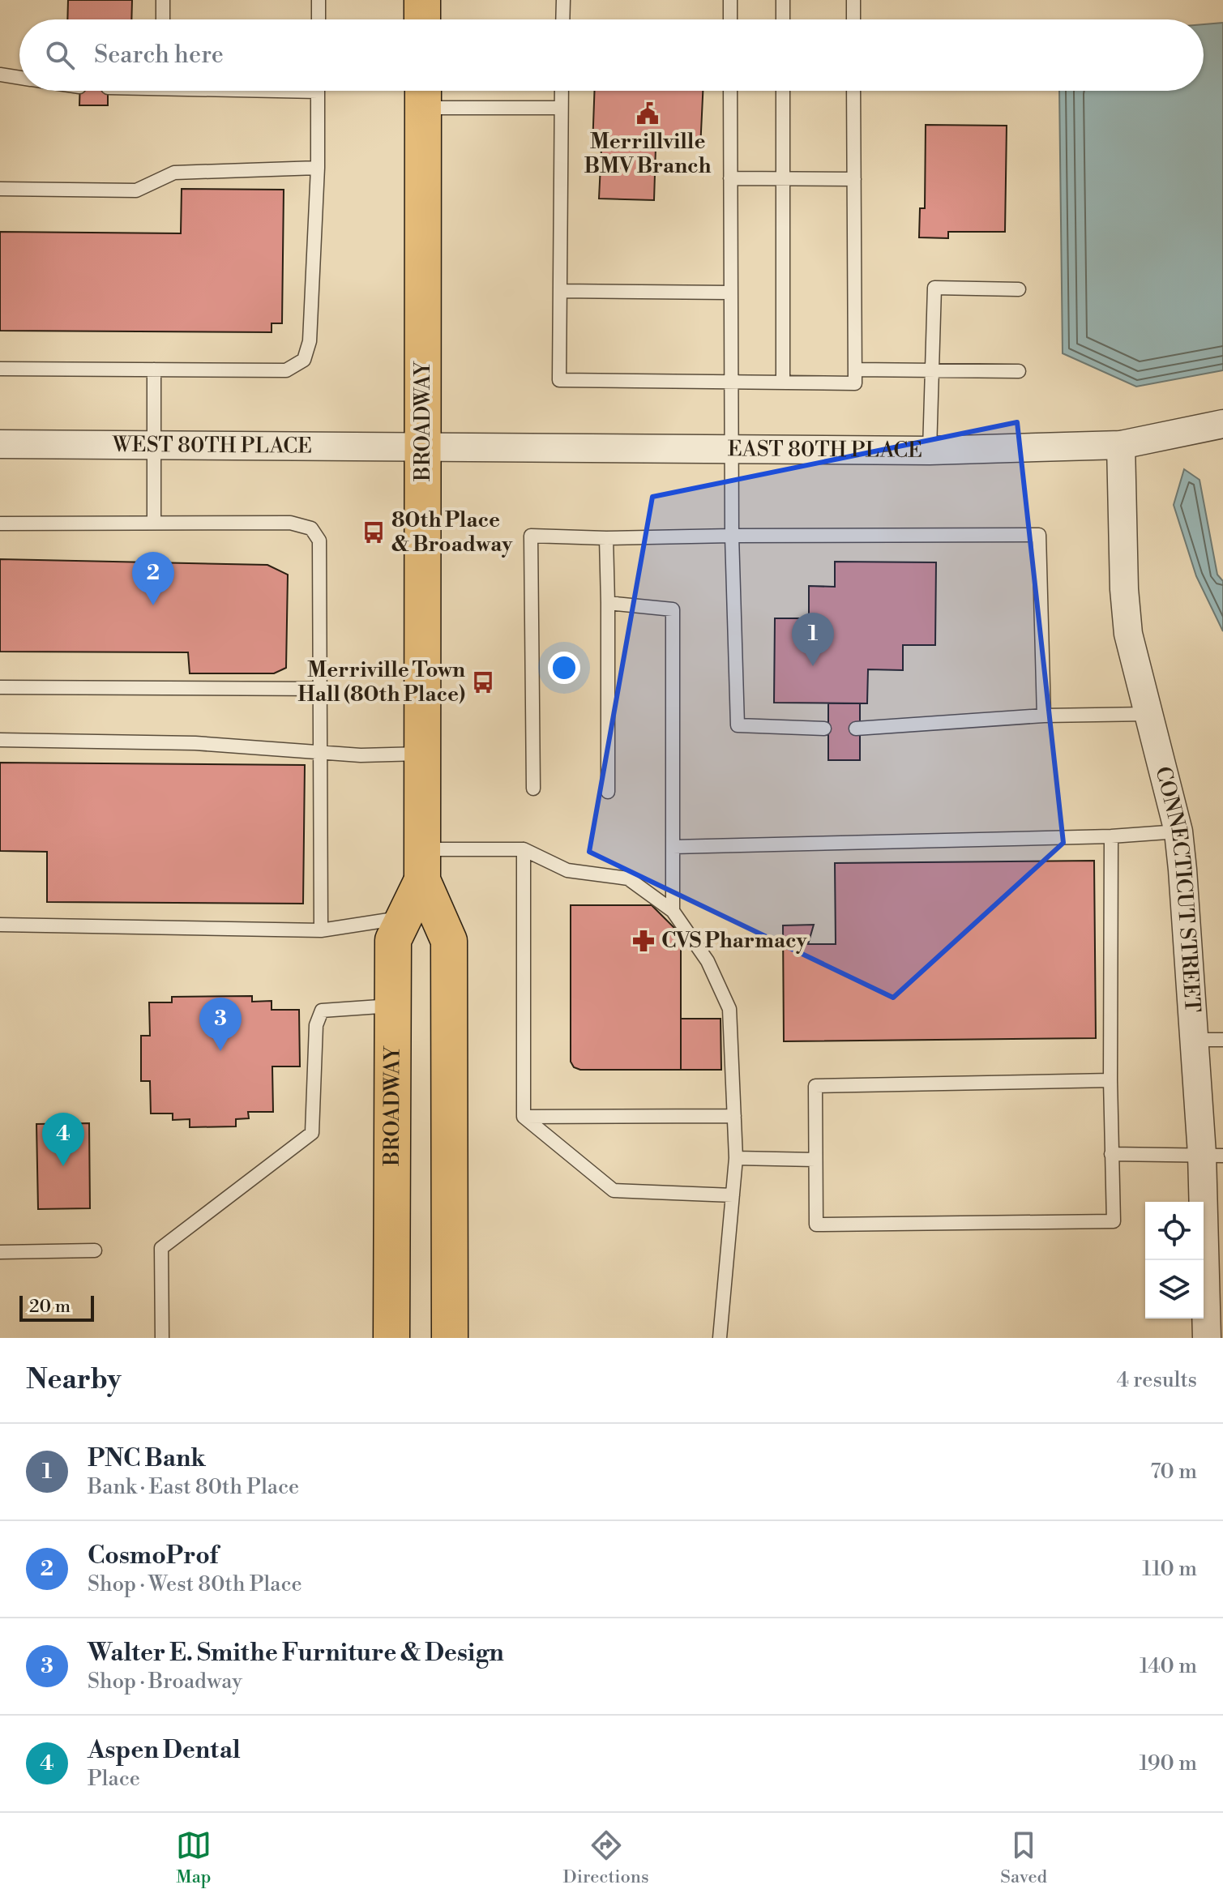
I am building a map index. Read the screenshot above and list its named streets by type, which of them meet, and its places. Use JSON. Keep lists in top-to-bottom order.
{
  "streets": {
    "main road": ["BROADWAY"],
    "street": ["WEST 80TH PLACE", "EAST 80TH PLACE", "CONNECTICUT STREET"]
  },
  "crossings": [
    ["BROADWAY", "WEST 80TH PLACE"],
    ["BROADWAY", "EAST 80TH PLACE"],
    ["WEST 80TH PLACE", "EAST 80TH PLACE"],
    ["EAST 80TH PLACE", "CONNECTICUT STREET"]
  ],
  "places": {
    "public building": ["Merrillville BMV Branch"],
    "bus stop": ["80th Place & Broadway", "Merriville Town Hall (80th Place)"],
    "pharmacy": ["CVS Pharmacy"]
  },
  "scale_bar": "20 m",
  "page": {
    "search": "Search here",
    "pins": [
      "2",
      "1",
      "3",
      "4"
    ],
    "scale": "20 m",
    "heading": ["Nearby", "4 results"],
    "list": [
      {
        "mark": "1",
        "name": "PNC Bank",
        "note": "Bank · East 80th Place",
        "value": "70 m"
      },
      {
        "mark": "2",
        "name": "CosmoProf",
        "note": "Shop · West 80th Place",
        "value": "110 m"
      },
      {
        "mark": "3",
        "name": "Walter E. Smithe Furniture & Design",
        "note": "Shop · Broadway",
        "value": "140 m"
      },
      {
        "mark": "4",
        "name": "Aspen Dental",
        "note": "Place",
        "value": "190 m"
      }
    ],
    "nav": ["Map", "Directions", "Saved"]
  }
}
